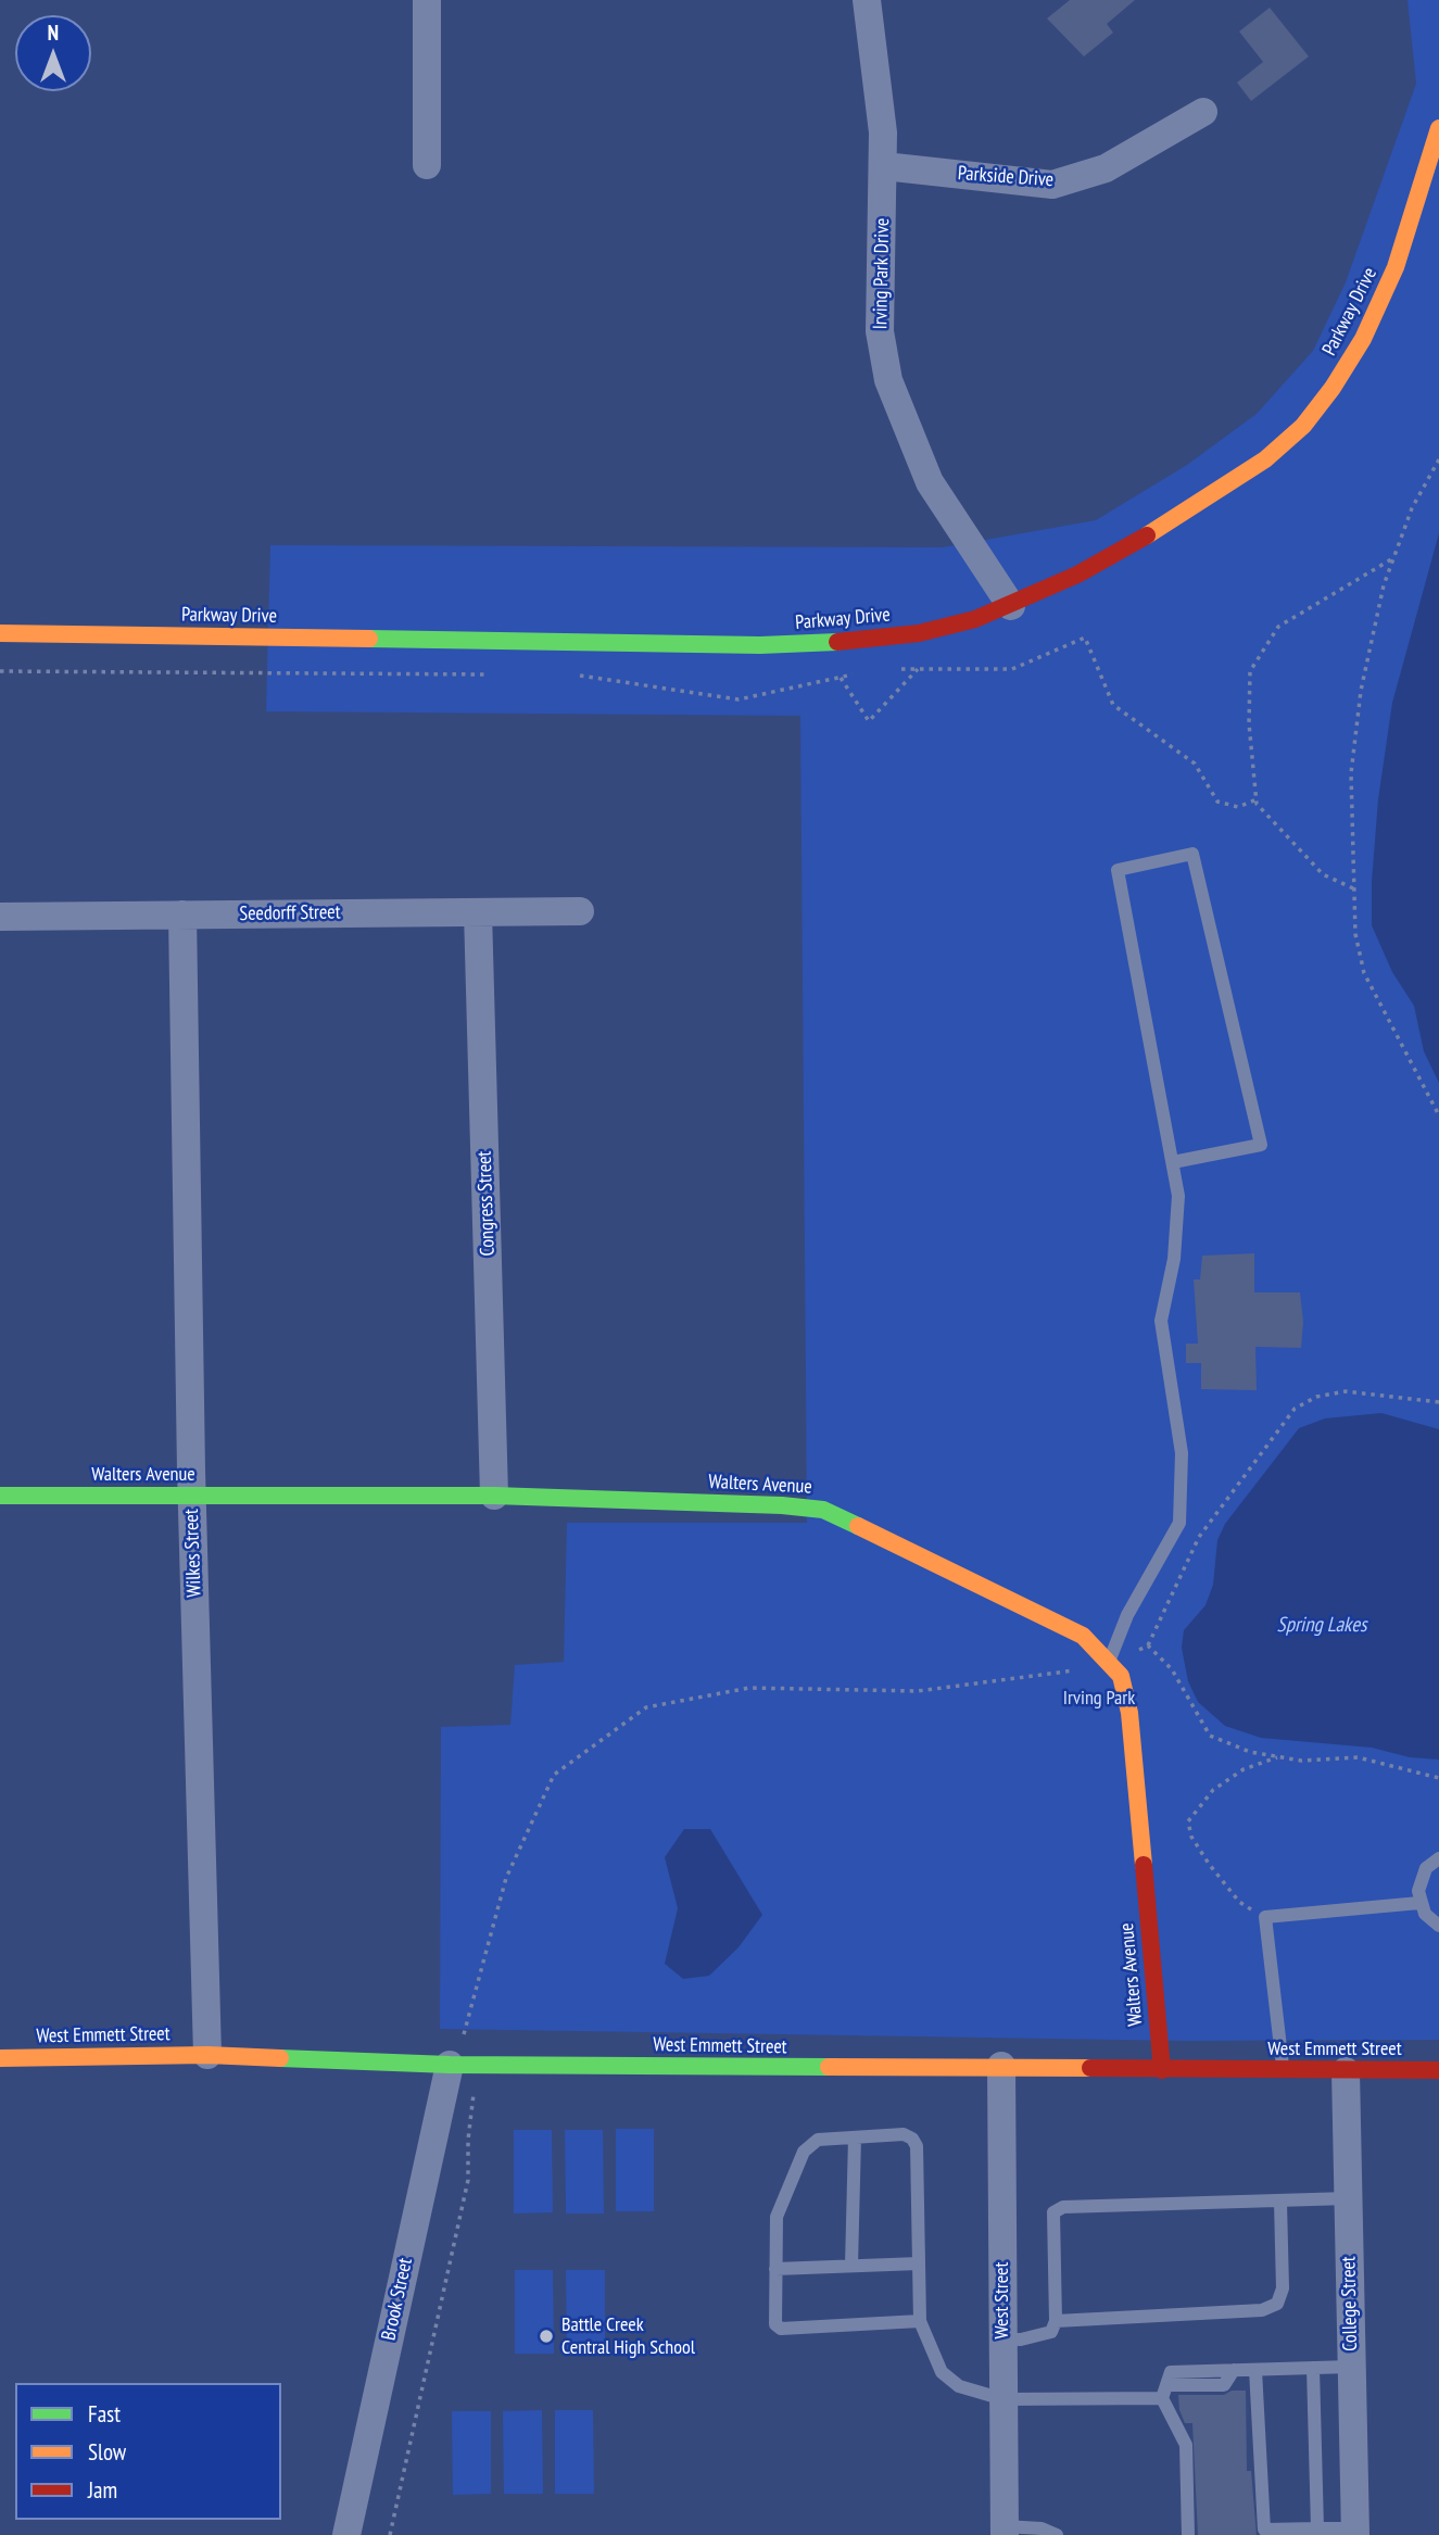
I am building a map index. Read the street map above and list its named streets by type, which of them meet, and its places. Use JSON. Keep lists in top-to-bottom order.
{
  "streets": {
    "street": [
      "Parkside Drive",
      "Irving Park Drive",
      "Parkway Drive",
      "Seedorff Street",
      "Congress Street",
      "Walters Avenue",
      "Wilkes Street",
      "West Emmett Street",
      "Brook Street",
      "West Street",
      "College Street"
    ]
  },
  "crossings": [
    ["Parkside Drive", "Irving Park Drive"],
    ["Irving Park Drive", "Parkway Drive"],
    ["Seedorff Street", "Congress Street"],
    ["Seedorff Street", "Wilkes Street"],
    ["Congress Street", "Walters Avenue"],
    ["Walters Avenue", "Wilkes Street"],
    ["Walters Avenue", "West Emmett Street"],
    ["Wilkes Street", "West Emmett Street"],
    ["West Emmett Street", "Brook Street"],
    ["West Emmett Street", "West Street"],
    ["West Emmett Street", "College Street"]
  ],
  "water": ["Spring Lakes"],
  "parks": ["Irving Park"],
  "places": ["Battle Creek Central High School"],
  "legend": ["Fast", "Slow", "Jam"],
  "north": "top"
}
